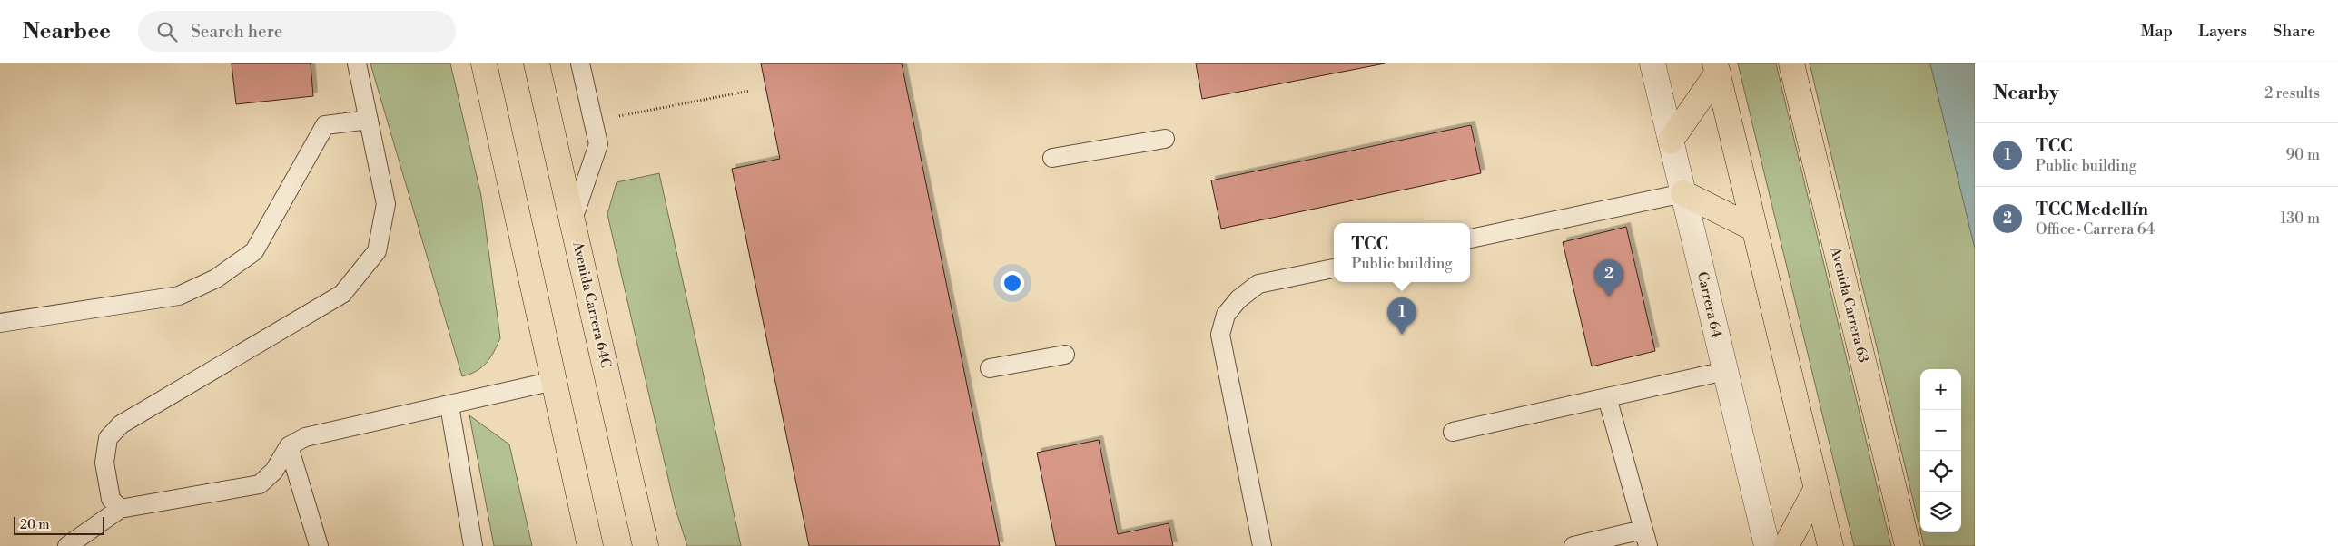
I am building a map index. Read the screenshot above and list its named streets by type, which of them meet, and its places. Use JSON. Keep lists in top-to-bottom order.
{
  "streets": {
    "main road": ["Avenida Carrera 64C", "Avenida Carrera 63"],
    "street": ["Carrera 64"]
  },
  "scale_bar": "20 m",
  "page": {
    "header": "Nearbee",
    "search": "Search here",
    "nav": ["Map", "Layers", "Share"],
    "heading": ["Nearby", "2 results"],
    "list": [
      {
        "mark": "1",
        "name": "TCC",
        "note": "Public building",
        "value": "90 m"
      },
      {
        "mark": "2",
        "name": "TCC Medellín",
        "note": "Office · Carrera 64",
        "value": "130 m"
      }
    ],
    "popup": ["TCC", "Public building"],
    "pins": ["2", "1"],
    "map_buttons": ["+", "−"],
    "scale": "20 m"
  }
}
